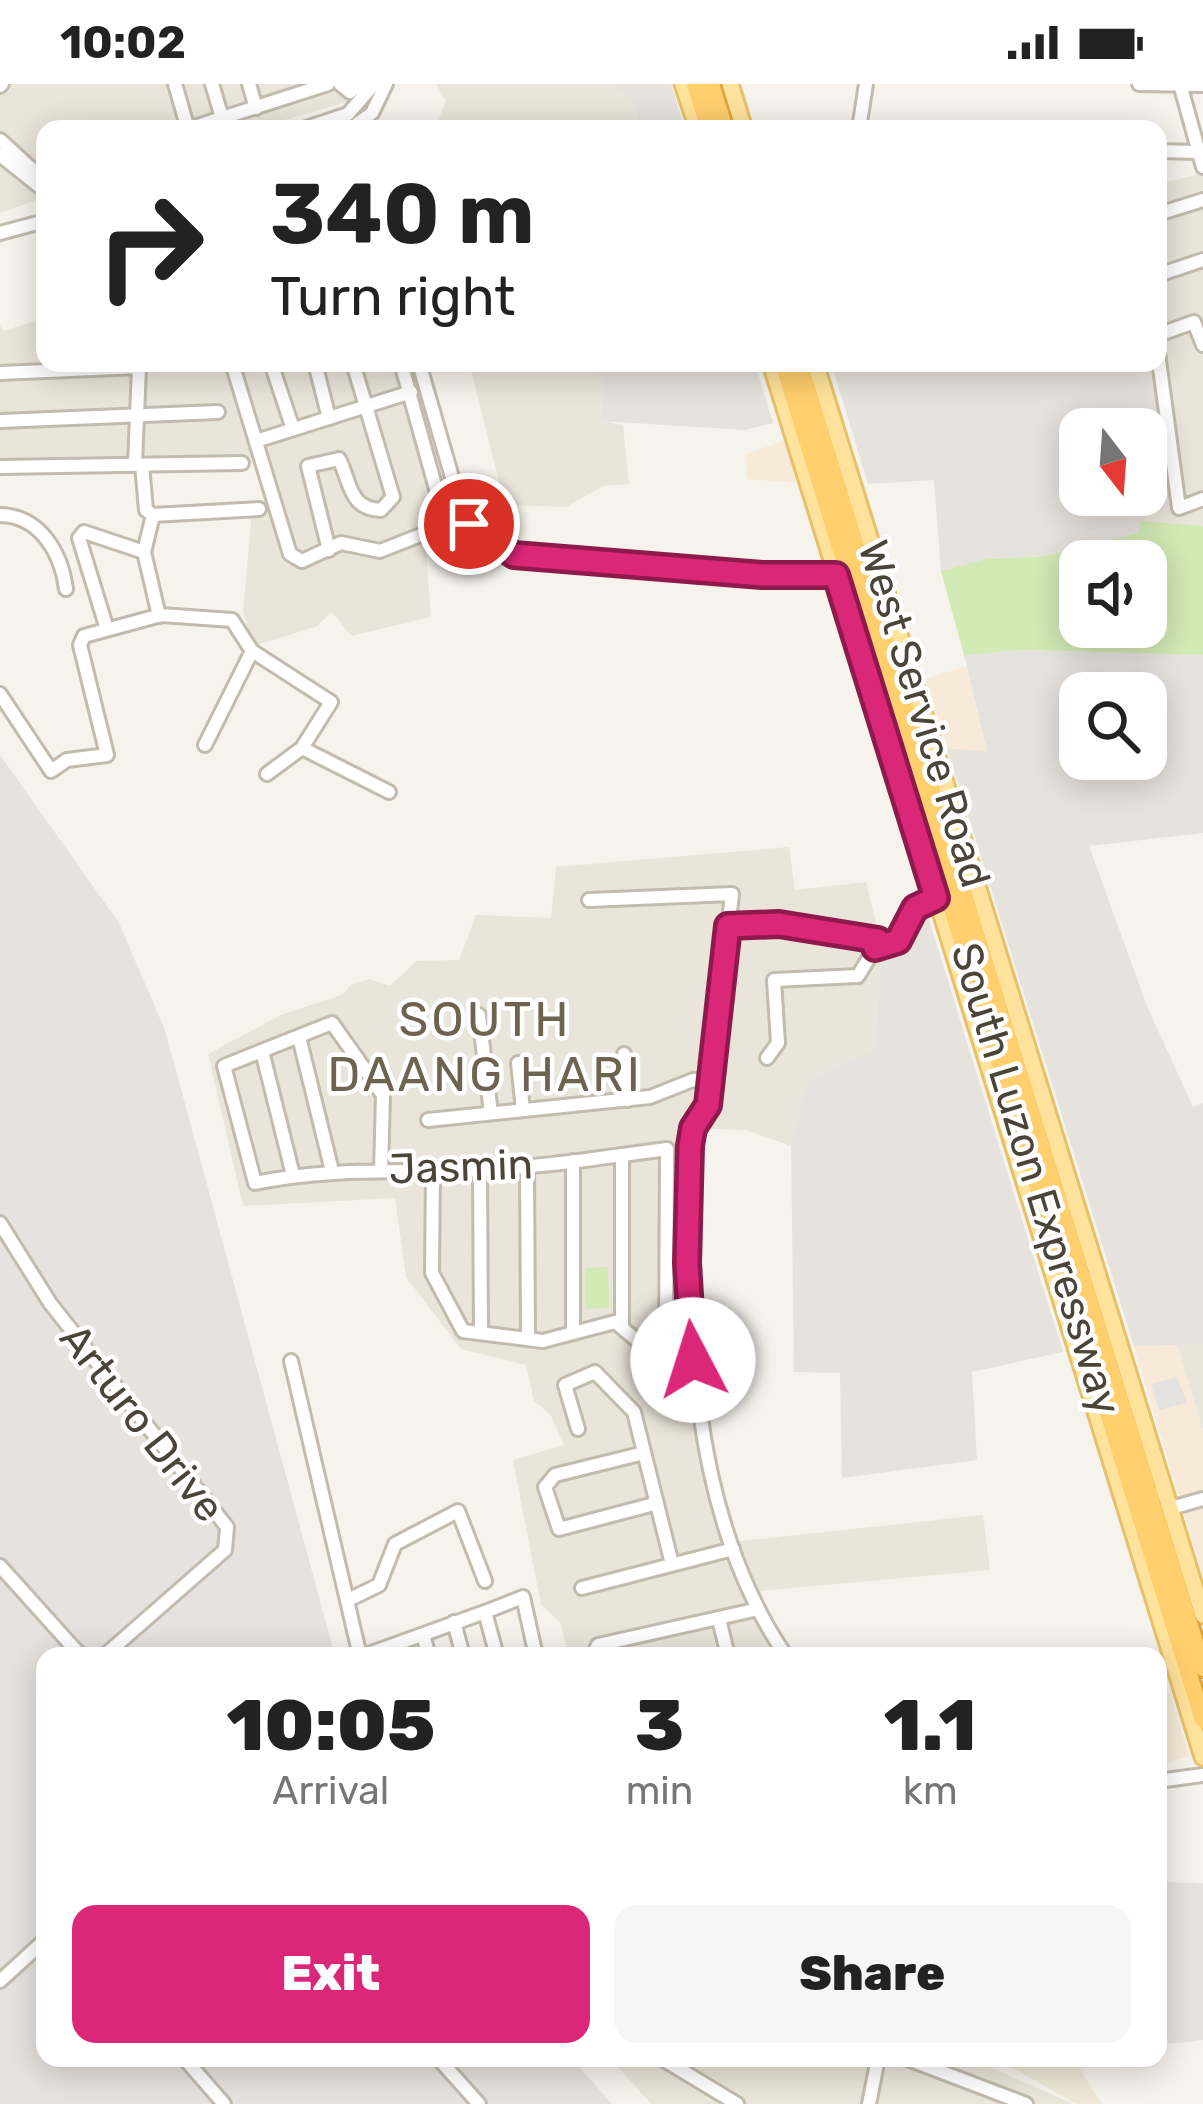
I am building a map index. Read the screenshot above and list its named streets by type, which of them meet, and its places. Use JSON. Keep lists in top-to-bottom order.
{
  "streets": {
    "highway": ["South Luzon Expressway"],
    "main road": ["West Service Road"],
    "street": ["Jasmin", "Arturo Drive"]
  },
  "districts": ["SOUTH DAANG HARI"],
  "north": "bottom",
  "page": {
    "status": "10:02",
    "turn": ["340 m", "Turn right"],
    "eta": [
      "10:05",
      "Arrival",
      "3",
      "min",
      "1.1",
      "km"
    ],
    "buttons": ["Exit", "Share"]
  }
}
